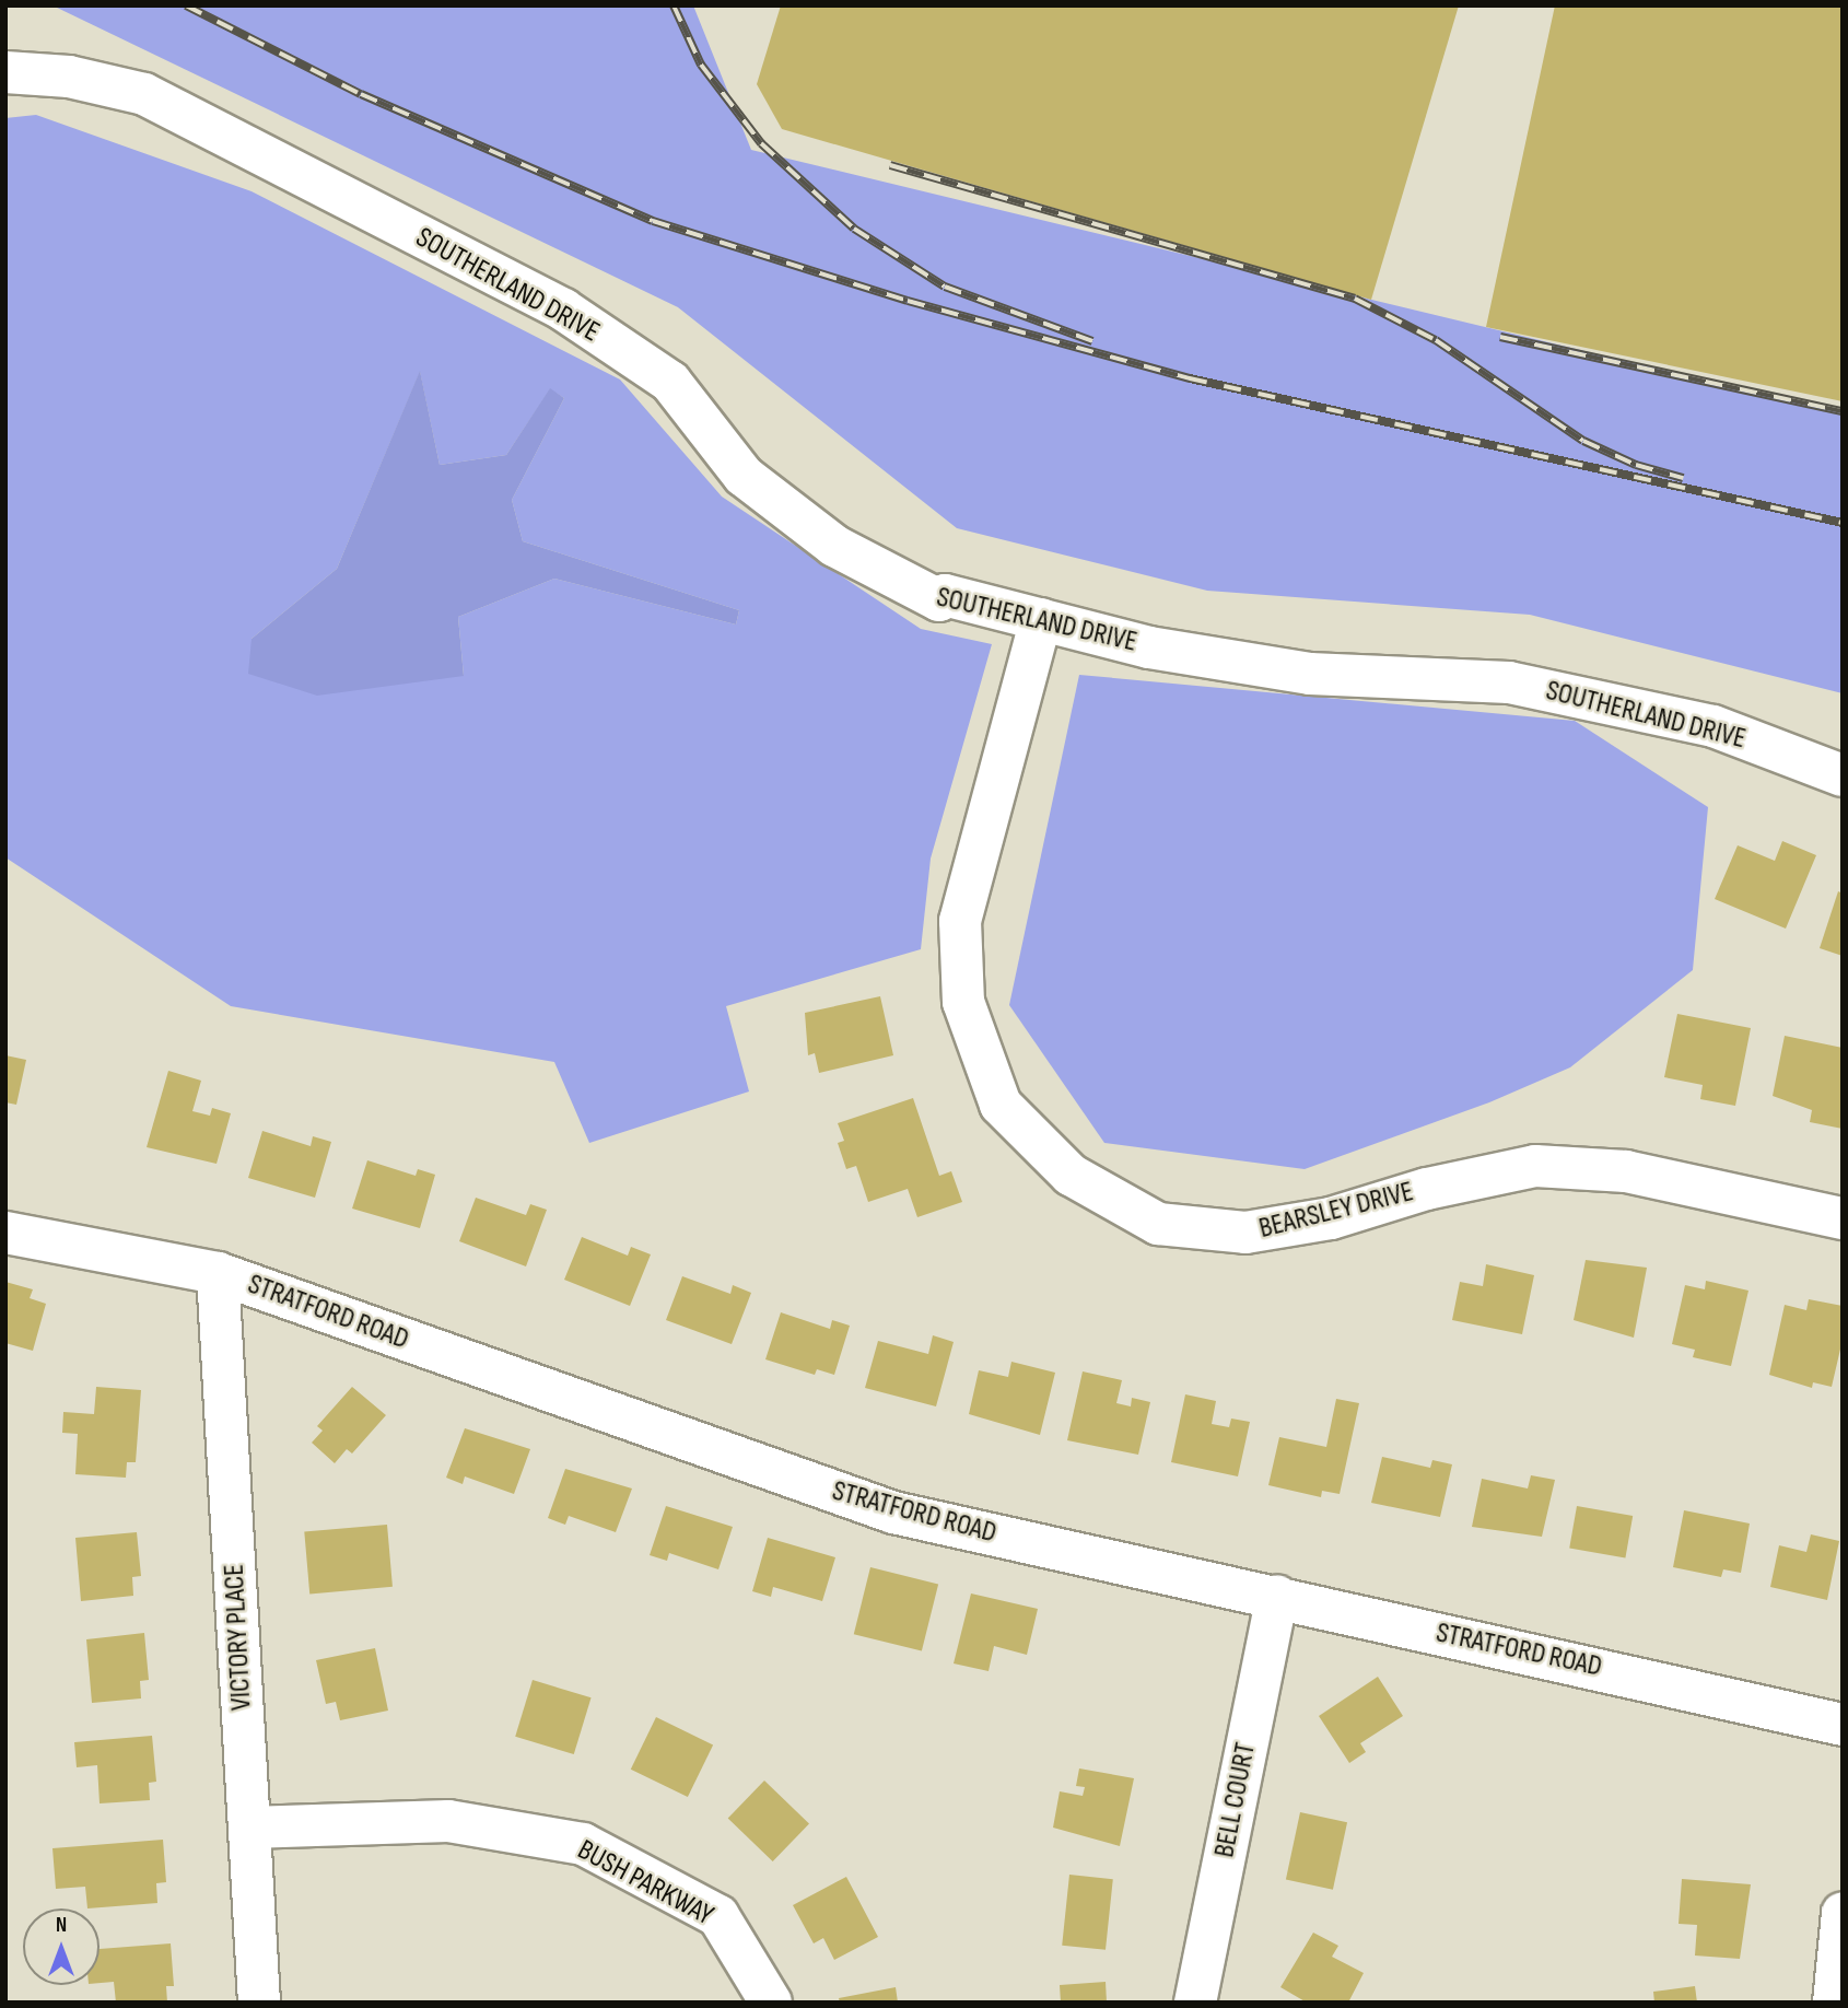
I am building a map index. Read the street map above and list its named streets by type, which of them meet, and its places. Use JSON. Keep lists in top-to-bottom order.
{
  "streets": {
    "street": [
      "SOUTHERLAND DRIVE",
      "BEARSLEY DRIVE",
      "STRATFORD ROAD",
      "VICTORY PLACE",
      "BELL COURT",
      "BUSH PARKWAY"
    ]
  },
  "crossings": [
    ["SOUTHERLAND DRIVE", "BEARSLEY DRIVE"],
    ["STRATFORD ROAD", "VICTORY PLACE"],
    ["STRATFORD ROAD", "BELL COURT"],
    ["VICTORY PLACE", "BUSH PARKWAY"]
  ],
  "north": "top"
}
